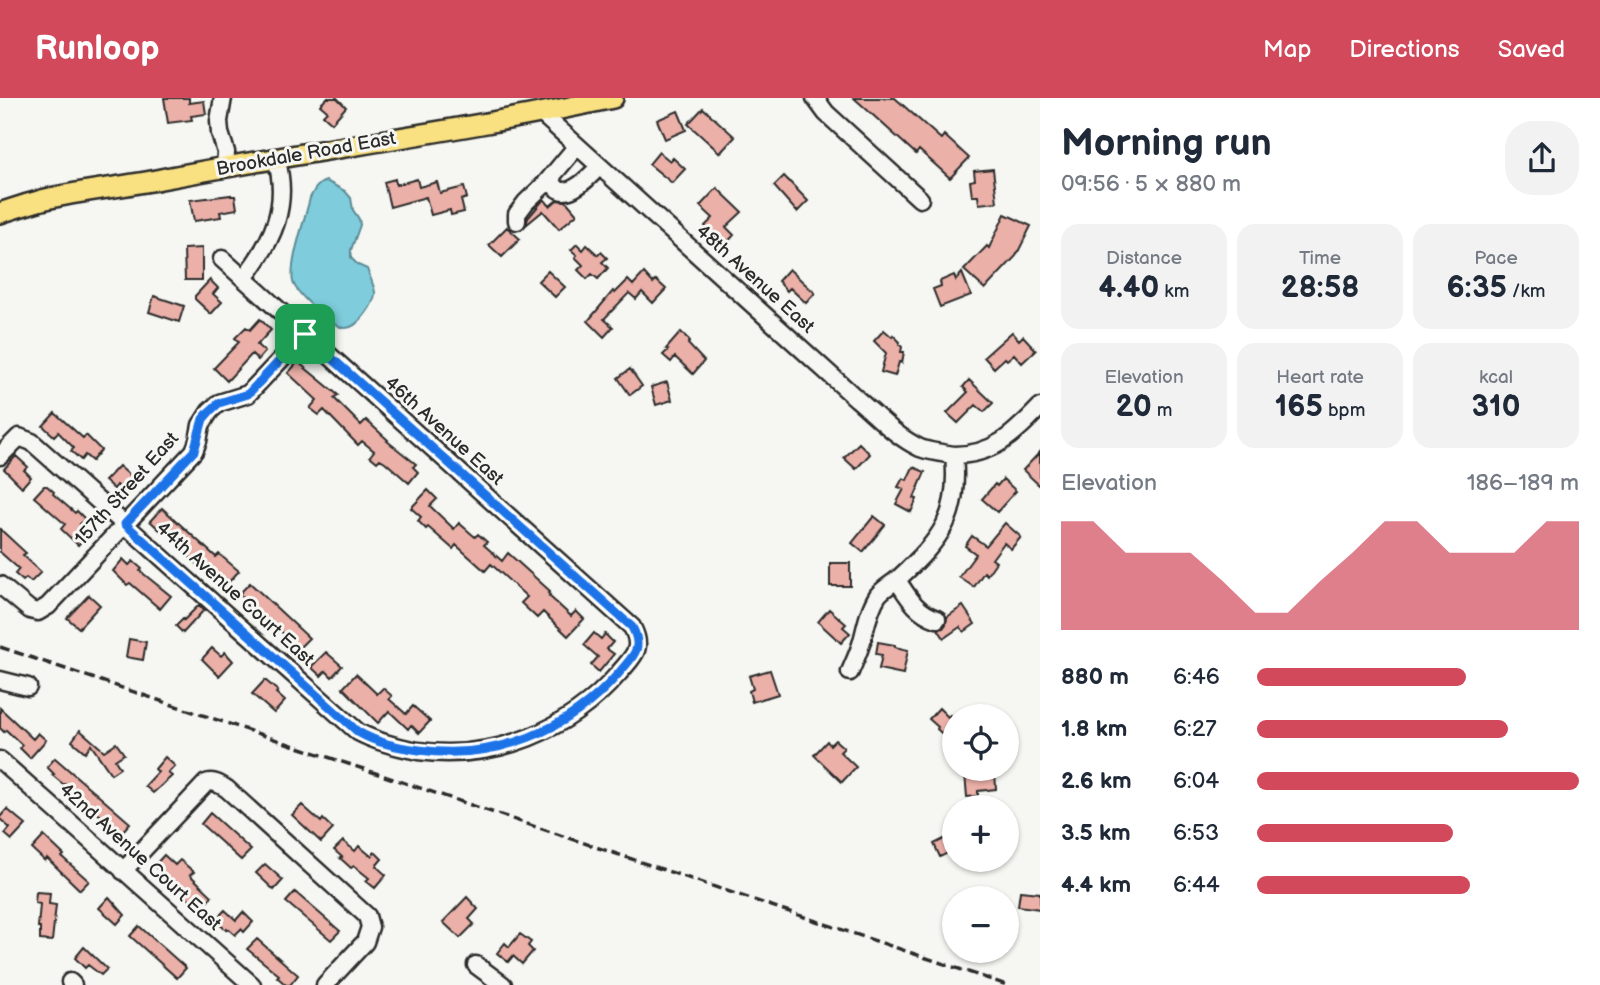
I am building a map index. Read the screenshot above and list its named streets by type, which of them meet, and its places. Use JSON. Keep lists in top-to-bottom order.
{
  "streets": {
    "main road": ["Brookdale Road East"],
    "street": [
      "48th Avenue East",
      "46th Avenue East",
      "157th Street East",
      "44th Avenue Court East",
      "42nd Avenue Court East"
    ]
  },
  "crossings": [
    ["Brookdale Road East", "48th Avenue East"],
    ["46th Avenue East", "157th Street East"],
    ["46th Avenue East", "44th Avenue Court East"],
    ["157th Street East", "44th Avenue Court East"]
  ],
  "page": {
    "header": "Runloop",
    "nav": ["Map", "Directions", "Saved"],
    "heading": ["Morning run", "09:56 · 5 × 880 m"],
    "stats": [
      ["Distance", "4.40 km"],
      ["Time", "28:58"],
      ["Pace", "6:35 /km"],
      ["Elevation", "20 m"],
      ["Heart rate", "165 bpm"],
      ["kcal", "310"]
    ],
    "chart": ["Elevation", "186–189 m"],
    "list": [
      {
        "name": "880 m",
        "note": "6:46"
      },
      {
        "name": "1.8 km",
        "note": "6:27"
      },
      {
        "name": "2.6 km",
        "note": "6:04"
      },
      {
        "name": "3.5 km",
        "note": "6:53"
      },
      {
        "name": "4.4 km",
        "note": "6:44"
      }
    ],
    "map_buttons": ["+", "−"]
  }
}
